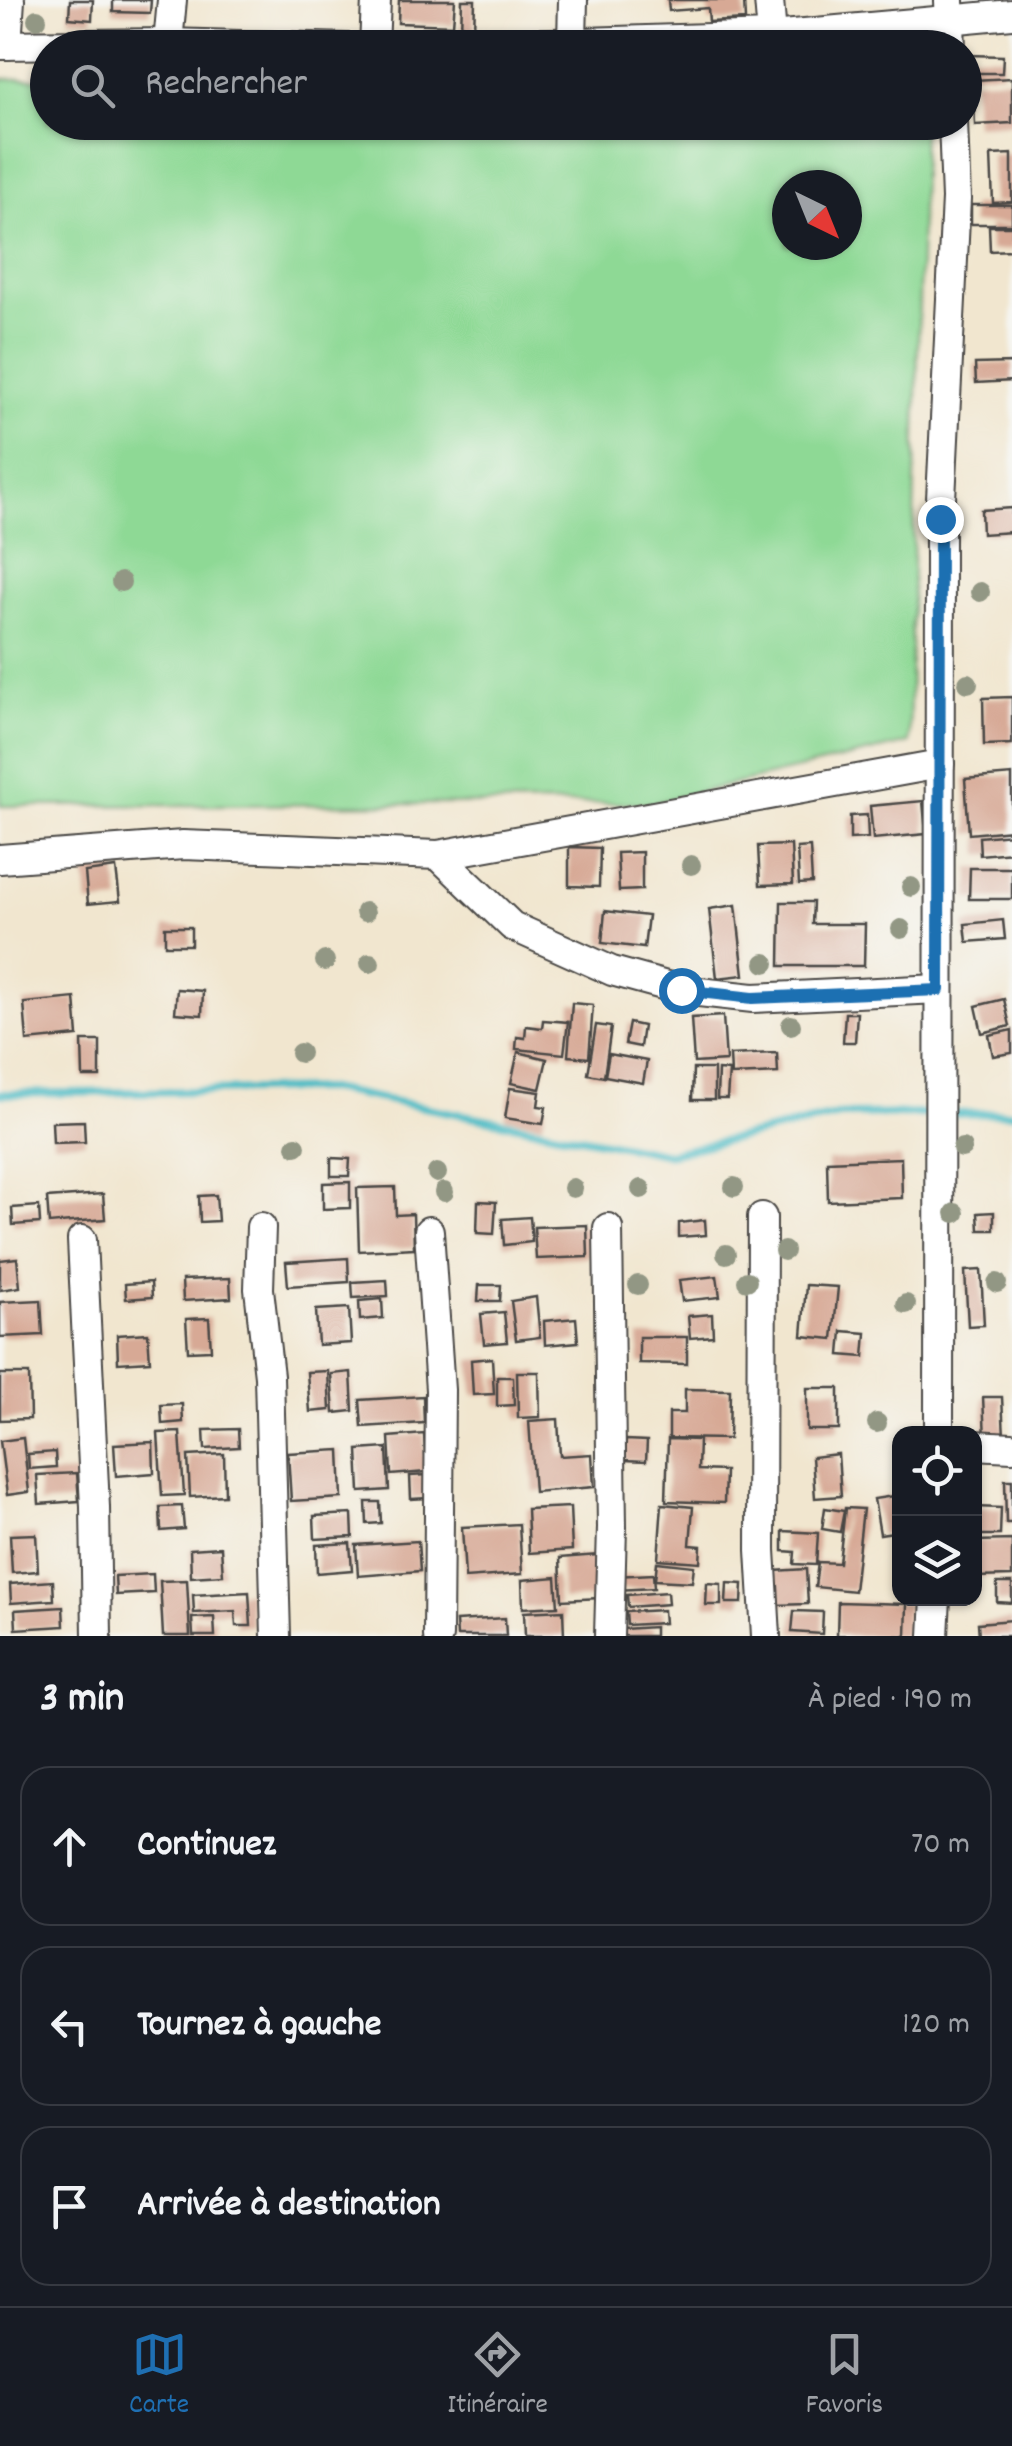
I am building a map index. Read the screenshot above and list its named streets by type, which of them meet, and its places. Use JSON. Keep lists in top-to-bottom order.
{
  "north": "bottom right",
  "page": {
    "search": "Rechercher",
    "heading": ["3 min", "À pied · 190 m"],
    "list": [
      ["Continuez", "70 m"],
      ["Tournez à gauche", "120 m"],
      "Arrivée à destination"
    ],
    "nav": ["Carte", "Itinéraire", "Favoris"]
  }
}
